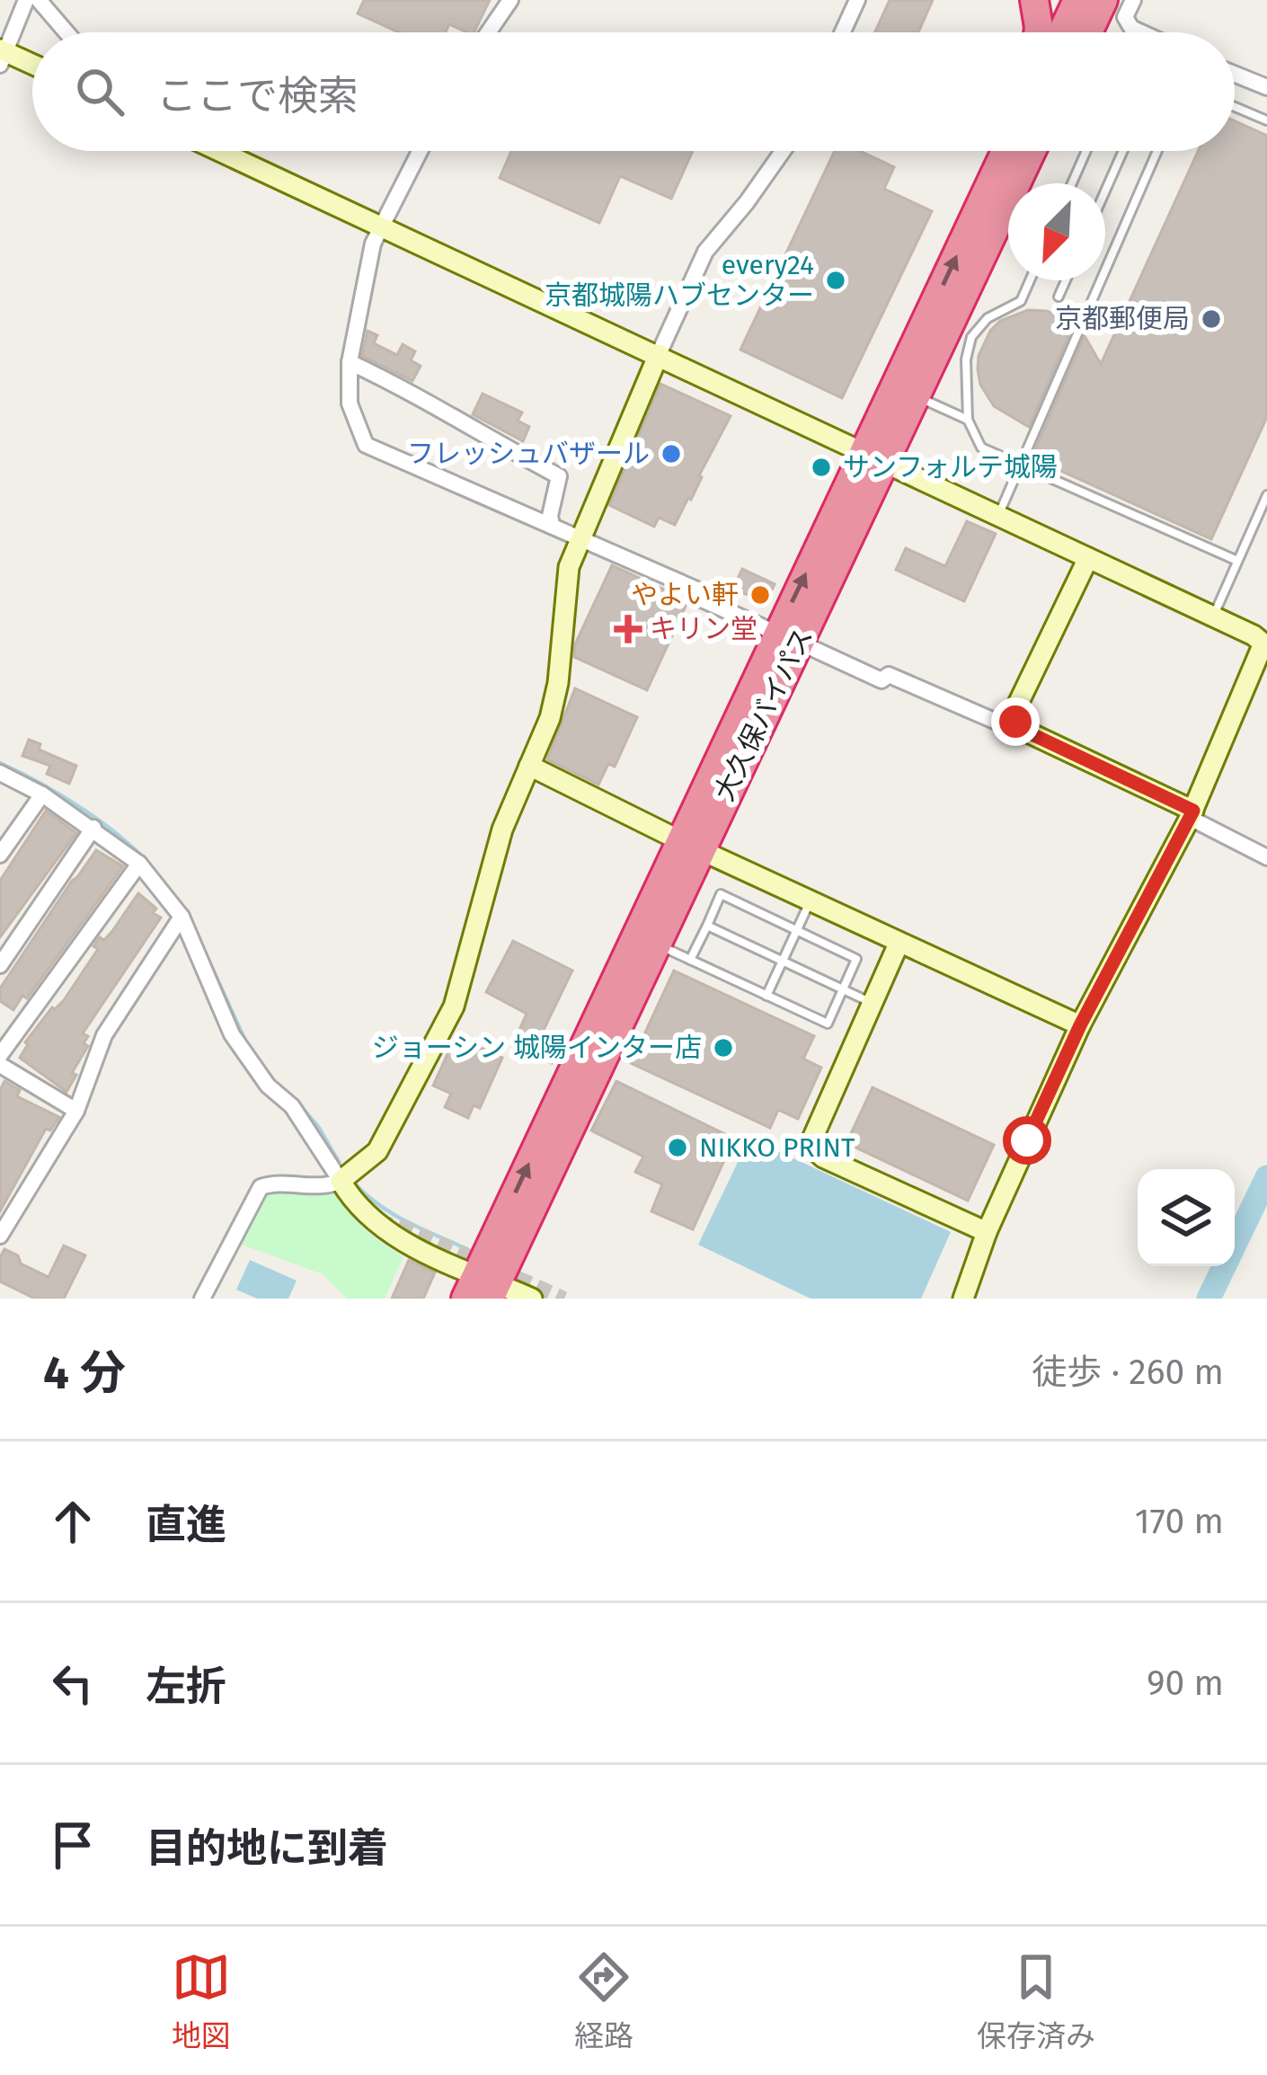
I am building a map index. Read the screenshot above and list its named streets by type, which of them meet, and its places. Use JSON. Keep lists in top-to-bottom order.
{
  "streets": {
    "highway": ["大久保バイパス"]
  },
  "places": {
    "other": [
      "every24 京都城陽ハブセンター",
      "京都郵便局",
      "フレッシュバザール",
      "サンフォルテ城陽",
      "やよい軒",
      "ジョーシン 城陽インター店",
      "NIKKO PRINT"
    ],
    "health": ["キリン堂"]
  },
  "north": "bottom left",
  "page": {
    "search": "ここで検索",
    "heading": ["4 分", "徒歩 · 260 m"],
    "list": [
      ["直進", "170 m"],
      ["左折", "90 m"],
      "目的地に到着"
    ],
    "nav": ["地図", "経路", "保存済み"]
  }
}
